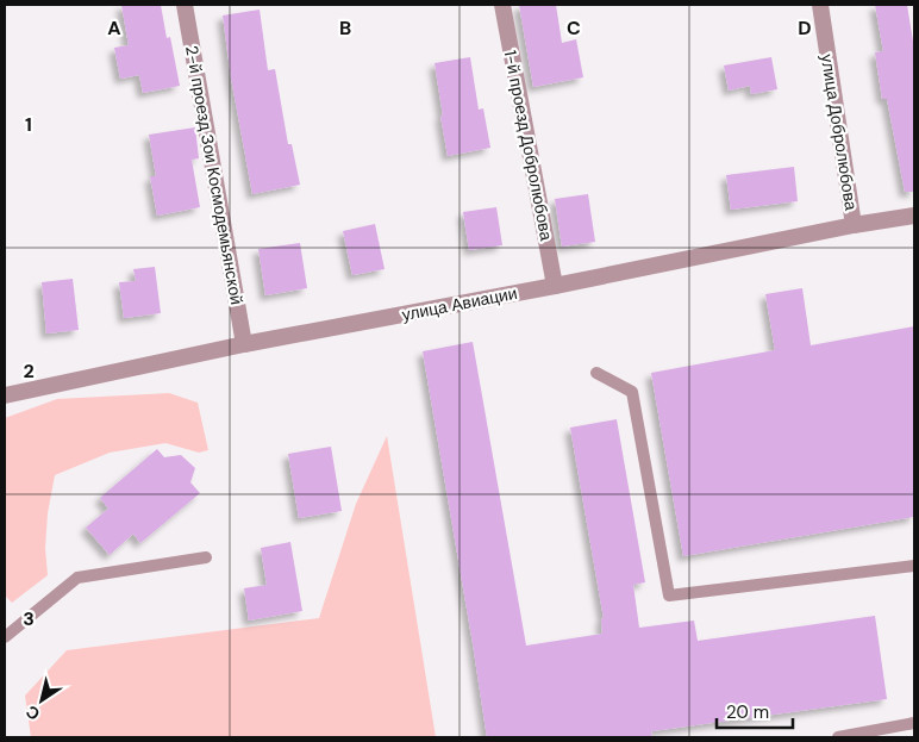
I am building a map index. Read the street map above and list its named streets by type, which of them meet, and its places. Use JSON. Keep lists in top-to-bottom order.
{
  "streets": {
    "street": [
      "улица Добролюбова",
      "1-й проезд Добролюбова",
      "2-й проезд Зои Космодемьянской",
      "улица Авиации"
    ]
  },
  "crossings": [
    ["улица Добролюбова", "улица Авиации"],
    ["1-й проезд Добролюбова", "улица Авиации"],
    ["2-й проезд Зои Космодемьянской", "улица Авиации"]
  ],
  "scale_bar": "20 m",
  "north": "bottom left",
  "grid": {
    "columns": [
      "A",
      "B",
      "C",
      "D"
    ],
    "rows": ["1", "2", "3"]
  }
}
